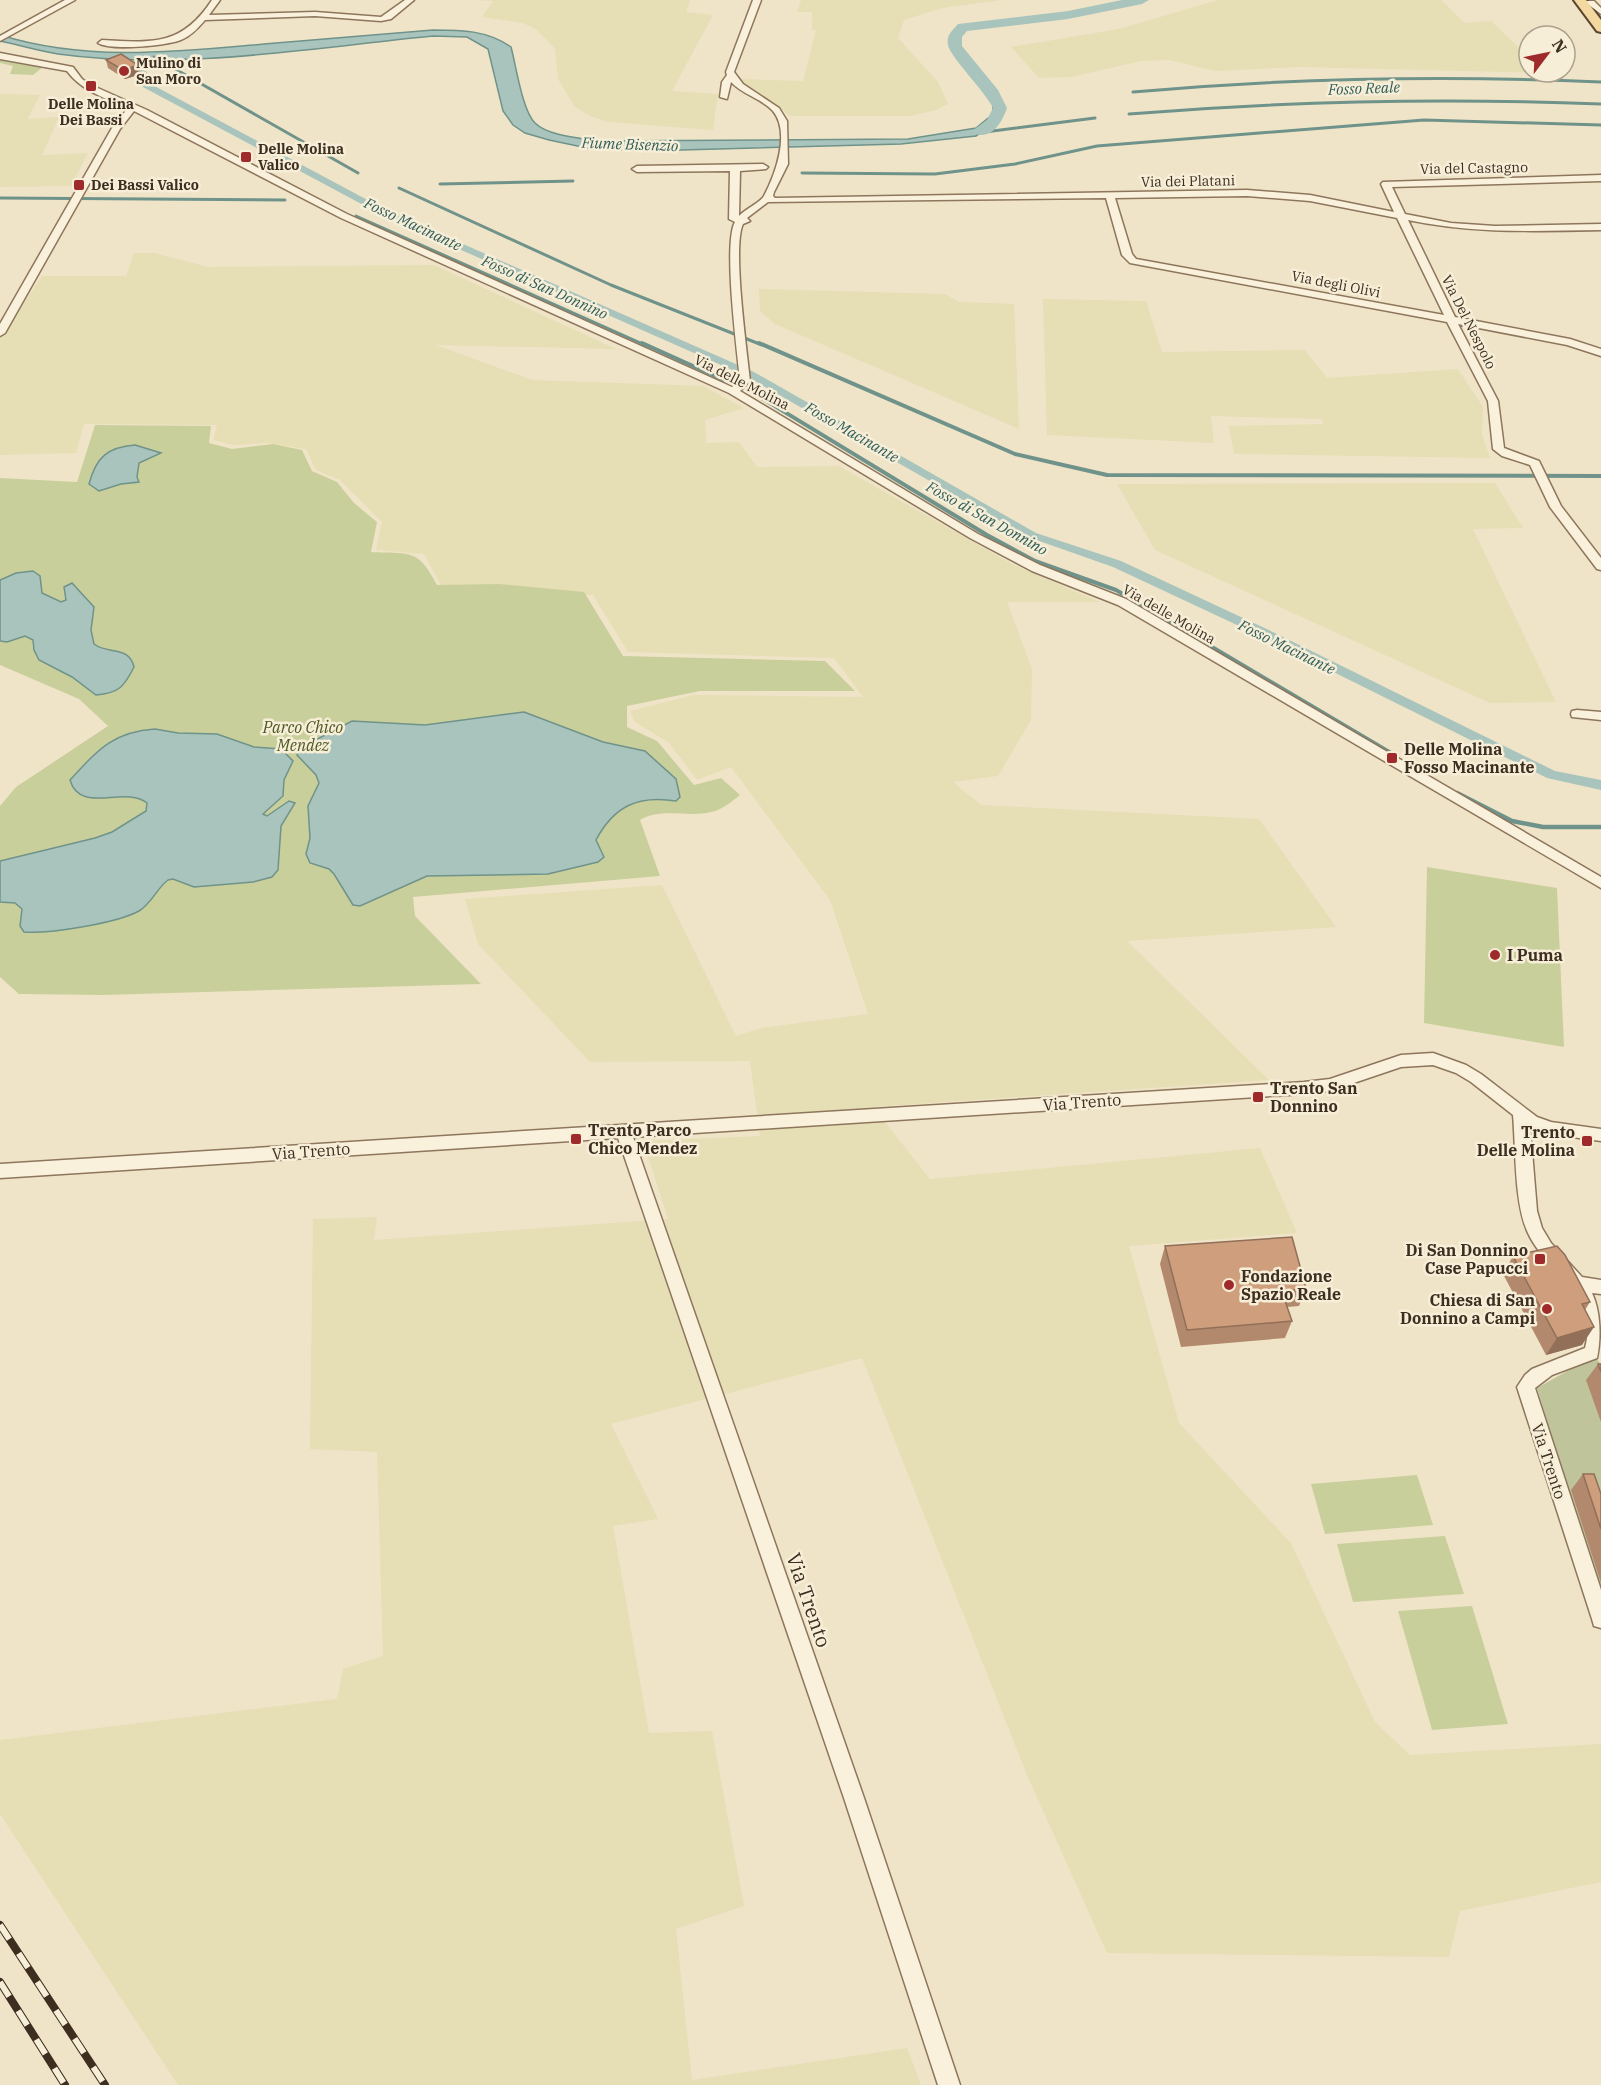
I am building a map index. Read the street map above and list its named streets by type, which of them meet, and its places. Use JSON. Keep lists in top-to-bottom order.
{
  "streets": {
    "street": [
      "Via del Castagno",
      "Via dei Platani",
      "Via degli Olivi",
      "Via Del Nespolo",
      "Via delle Molina",
      "Via Trento"
    ]
  },
  "crossings": [
    ["Via del Castagno", "Via dei Platani"],
    ["Via del Castagno", "Via Del Nespolo"],
    ["Via dei Platani", "Via degli Olivi"],
    ["Via dei Platani", "Via Del Nespolo"],
    ["Via degli Olivi", "Via Del Nespolo"]
  ],
  "water": [
    "Fosso Reale",
    "Fiume Bisenzio",
    "Fosso Macinante",
    "Fosso di San Donnino"
  ],
  "parks": ["Parco Chico Mendez"],
  "places": {
    "other": [
      "Mulino di San Moro",
      "I Puma",
      "Fondazione Spazio Reale",
      "Chiesa di San Donnino a Campi"
    ],
    "transit": [
      "Delle Molina Dei Bassi",
      "Delle Molina Valico",
      "Dei Bassi Valico",
      "Delle Molina Fosso Macinante",
      "Trento San Donnino",
      "Trento Parco Chico Mendez",
      "Trento Delle Molina",
      "Di San Donnino Case Papucci"
    ]
  },
  "north": "top right"
}
